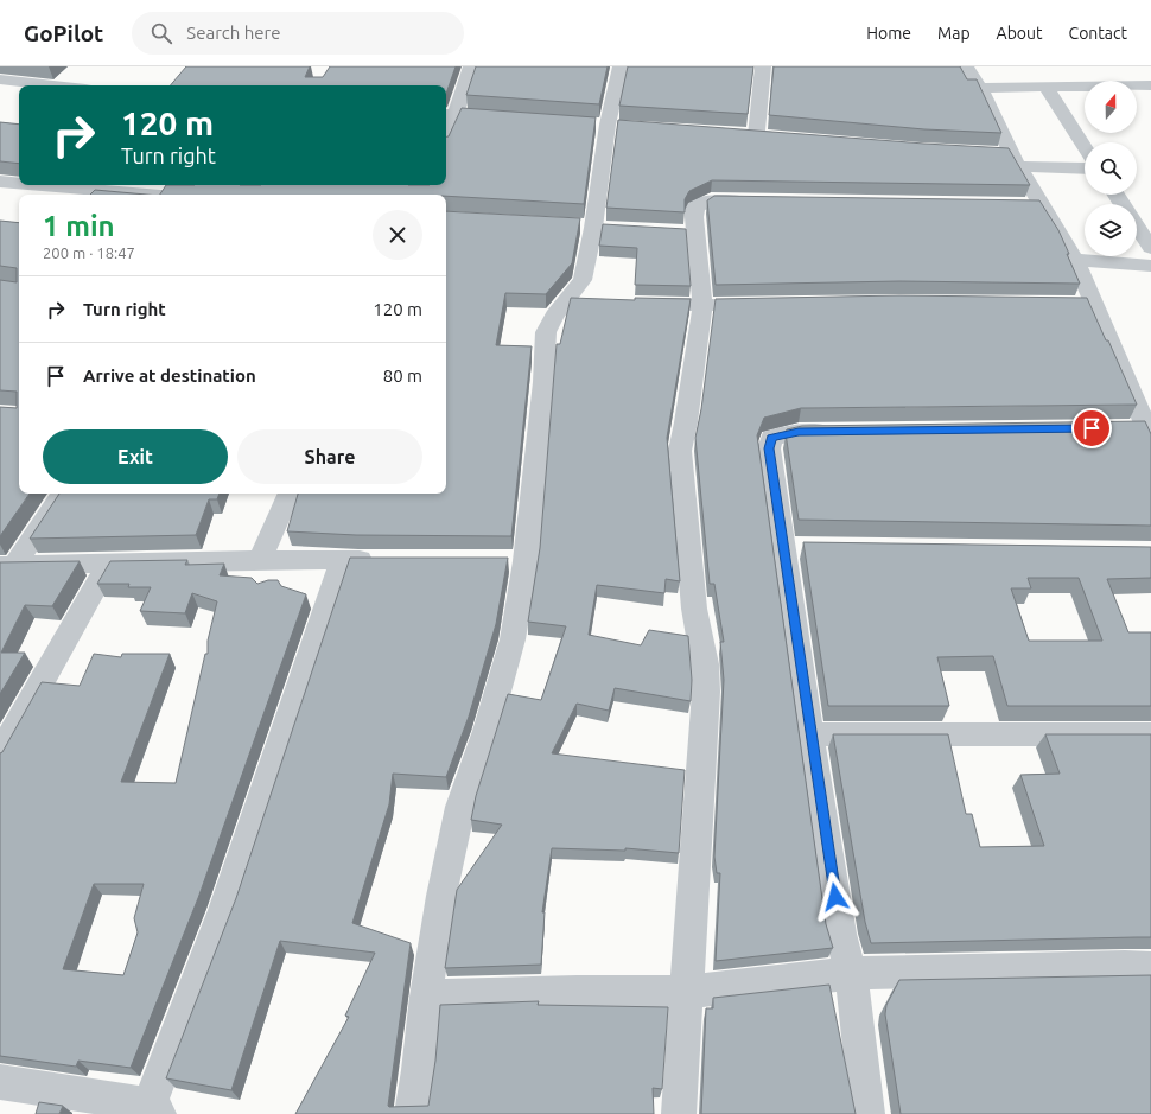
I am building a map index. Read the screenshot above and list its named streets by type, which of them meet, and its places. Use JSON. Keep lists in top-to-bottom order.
{
  "north": "top",
  "page": {
    "header": "GoPilot",
    "search": "Search here",
    "nav": [
      "Home",
      "Map",
      "About",
      "Contact"
    ],
    "turn": ["120 m", "Turn right"],
    "heading": ["1 min", "200 m · 18:47"],
    "list": [
      {
        "name": "Turn right",
        "value": "120 m"
      },
      {
        "name": "Arrive at destination",
        "value": "80 m"
      }
    ],
    "buttons": ["Exit", "Share"]
  }
}
